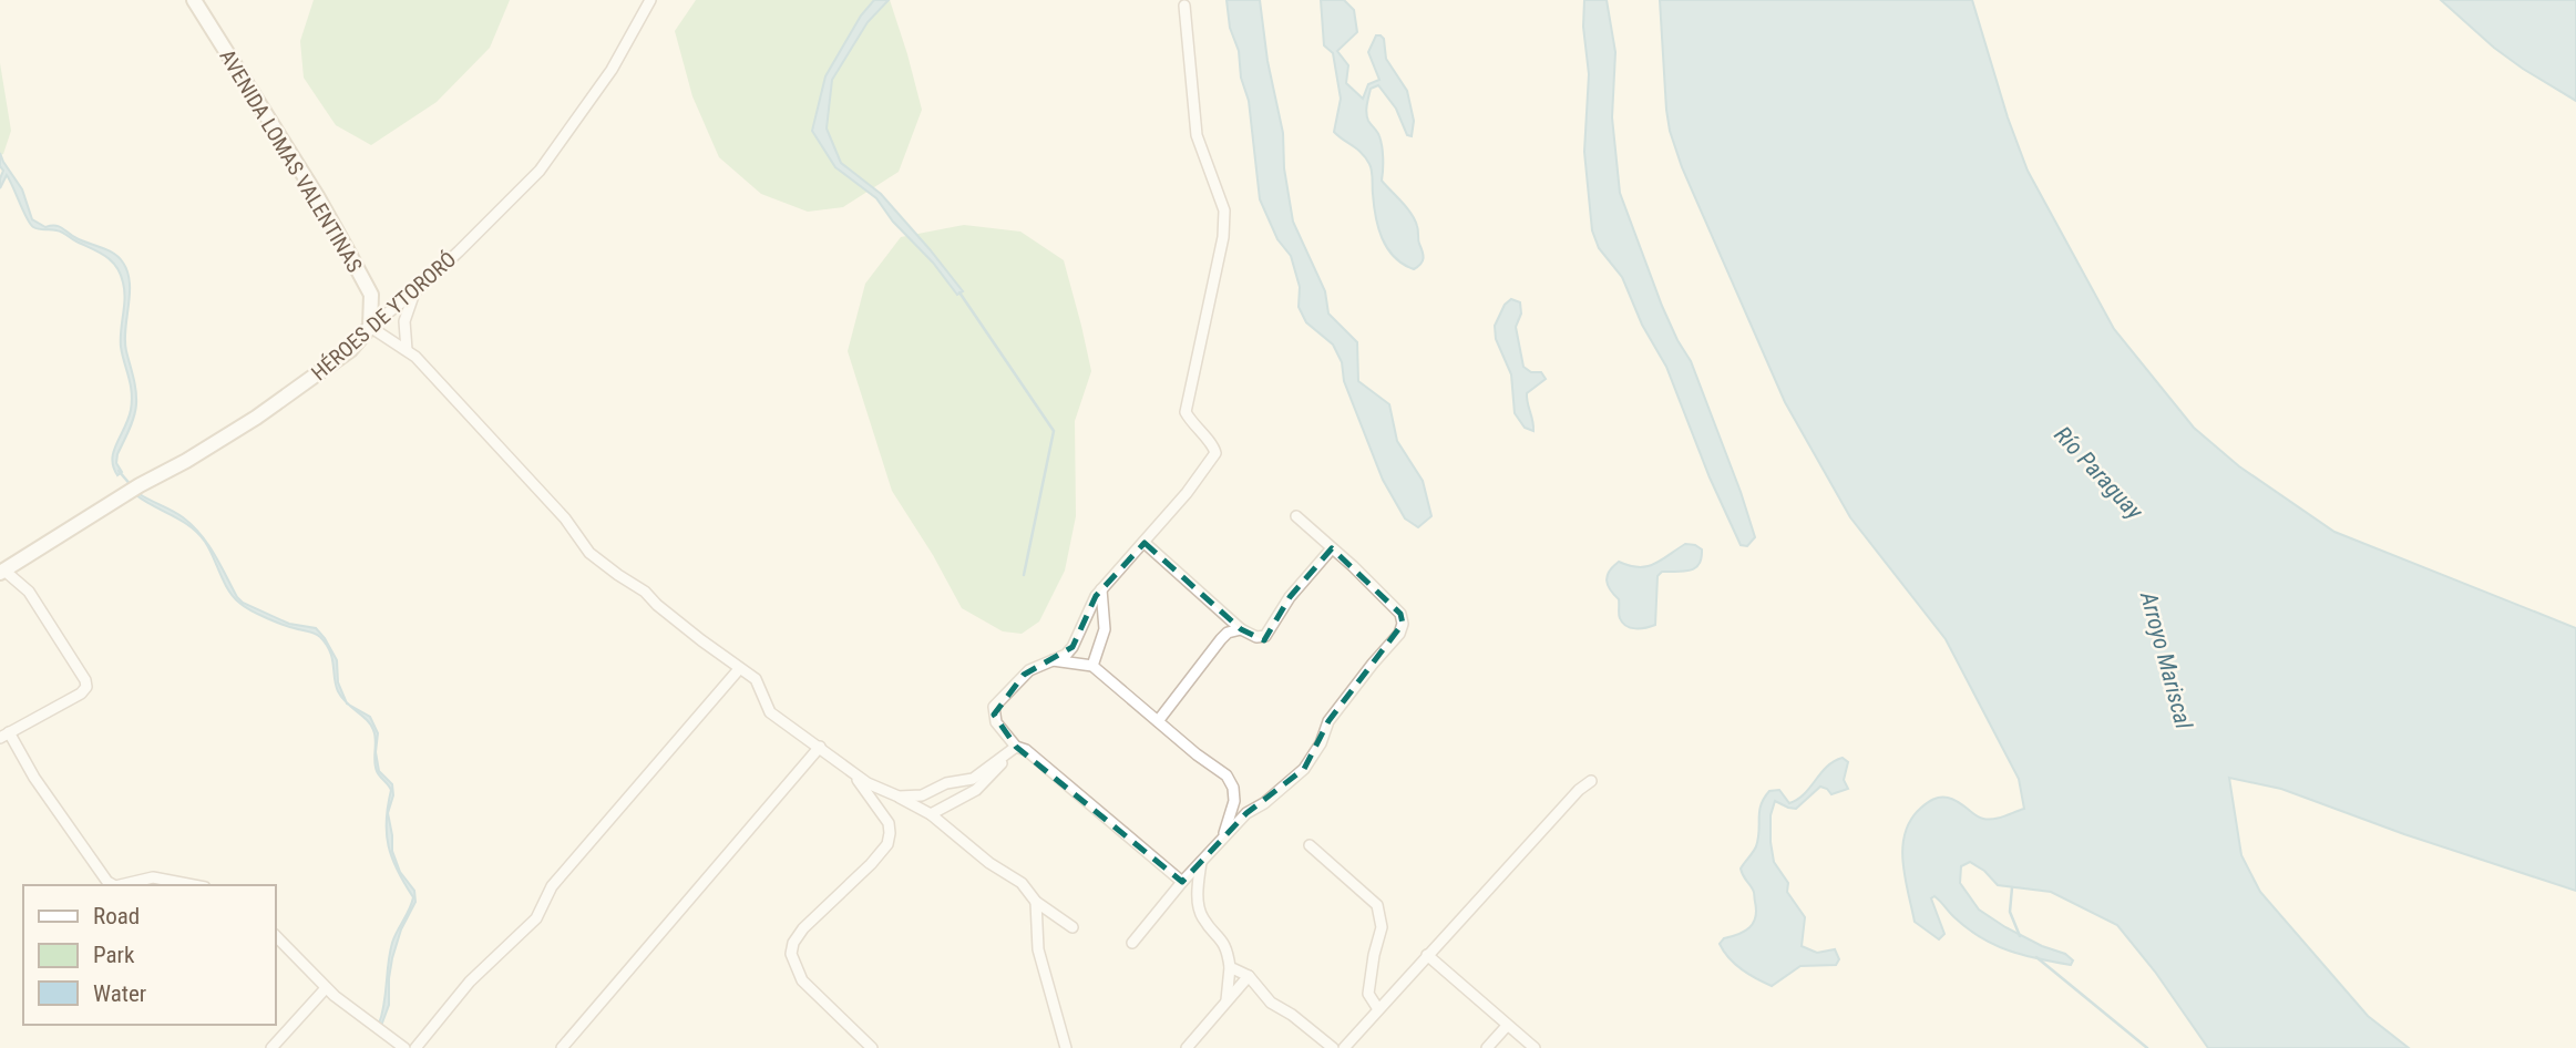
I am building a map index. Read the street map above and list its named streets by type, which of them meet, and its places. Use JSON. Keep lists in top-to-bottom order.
{
  "streets": {
    "main road": ["AVENIDA LOMAS VALENTINAS", "HÉROES DE YTORORÓ"]
  },
  "crossings": [
    ["AVENIDA LOMAS VALENTINAS", "HÉROES DE YTORORÓ"]
  ],
  "water": ["Río Paraguay", "Arroyo Mariscal"],
  "legend": ["Road", "Park", "Water"]
}
